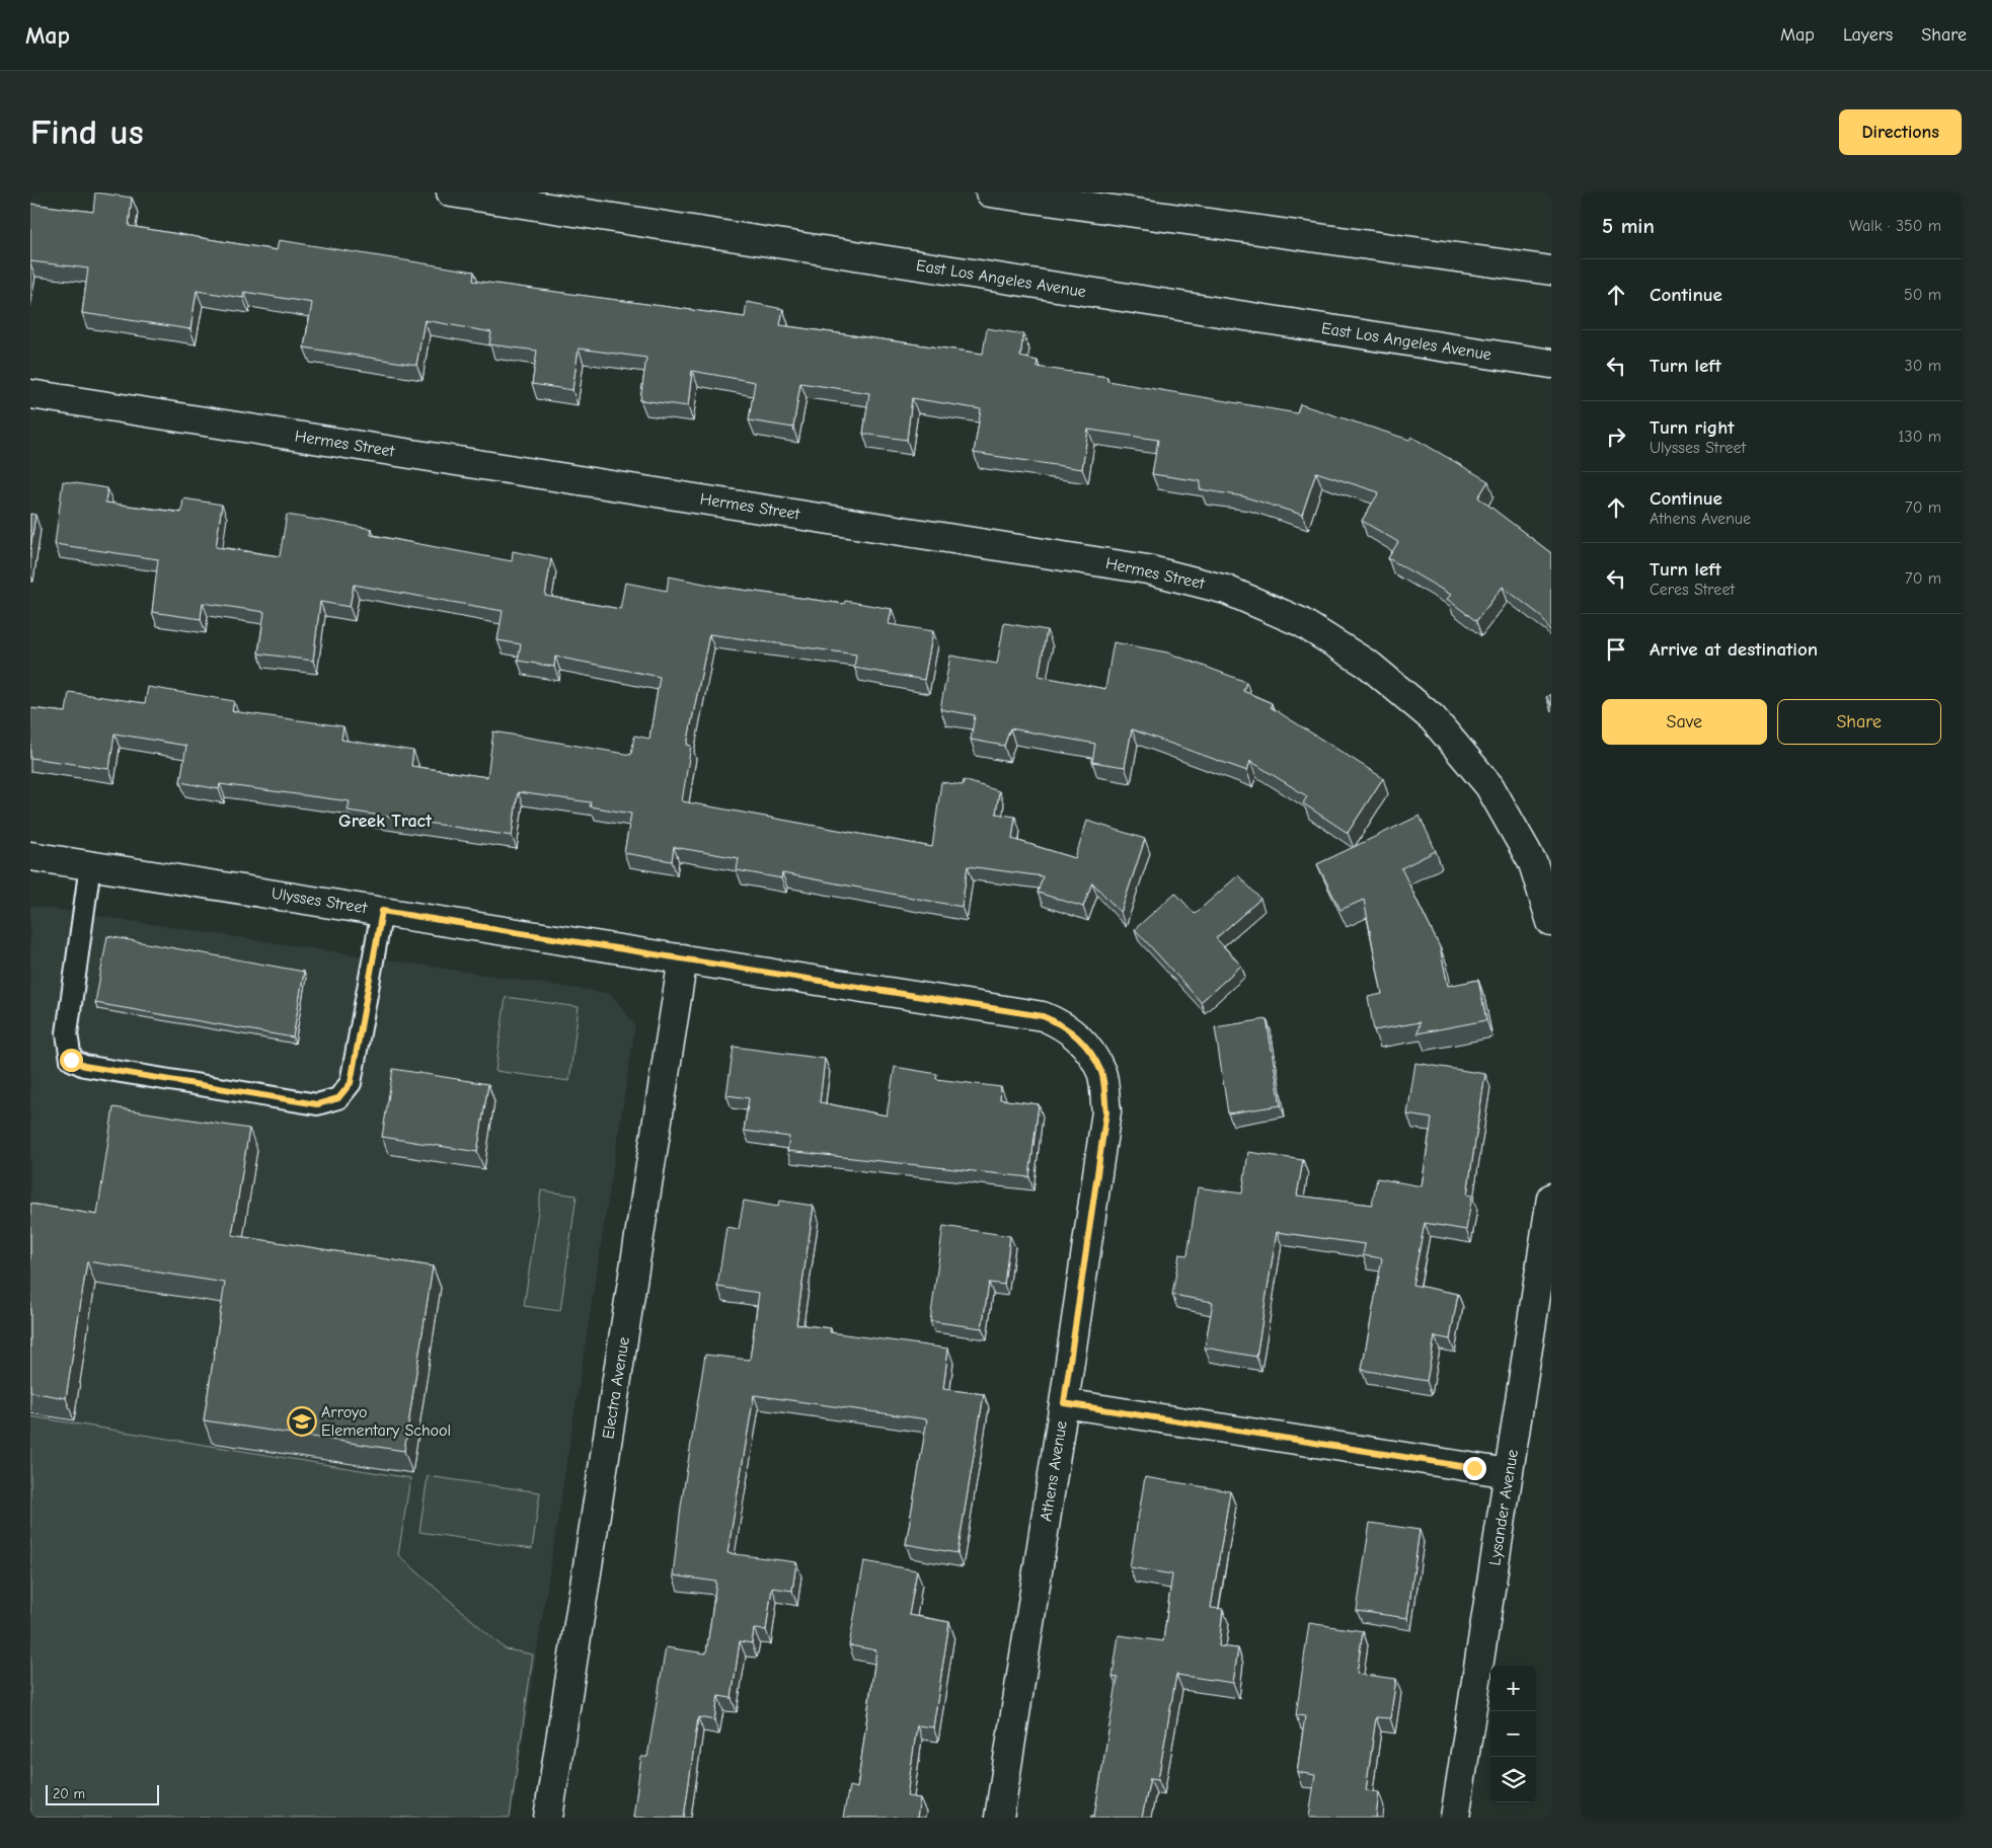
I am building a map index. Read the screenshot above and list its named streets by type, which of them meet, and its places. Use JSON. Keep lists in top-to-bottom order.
{
  "streets": {
    "street": [
      "East Los Angeles Avenue",
      "Hermes Street",
      "Ulysses Street",
      "Electra Avenue",
      "Athens Avenue",
      "Lysander Avenue"
    ]
  },
  "crossings": [
    ["Ulysses Street", "Electra Avenue"],
    ["Ulysses Street", "Athens Avenue"]
  ],
  "districts": ["Greek Tract"],
  "places": {
    "school or university": ["Arroyo Elementary School"]
  },
  "scale_bar": "20 m",
  "page": {
    "header": "Map",
    "nav": ["Map", "Layers", "Share"],
    "buttons": [
      "Directions",
      ["Save", "Share"]
    ],
    "title": "Find us",
    "heading": ["5 min", "Walk · 350 m"],
    "list": [
      ["Continue", "50 m"],
      ["Turn left", "30 m"],
      ["Turn right", "Ulysses Street", "130 m"],
      ["Continue", "Athens Avenue", "70 m"],
      ["Turn left", "Ceres Street", "70 m"],
      "Arrive at destination"
    ],
    "map_buttons": ["+", "−"],
    "scale": "20 m"
  }
}
